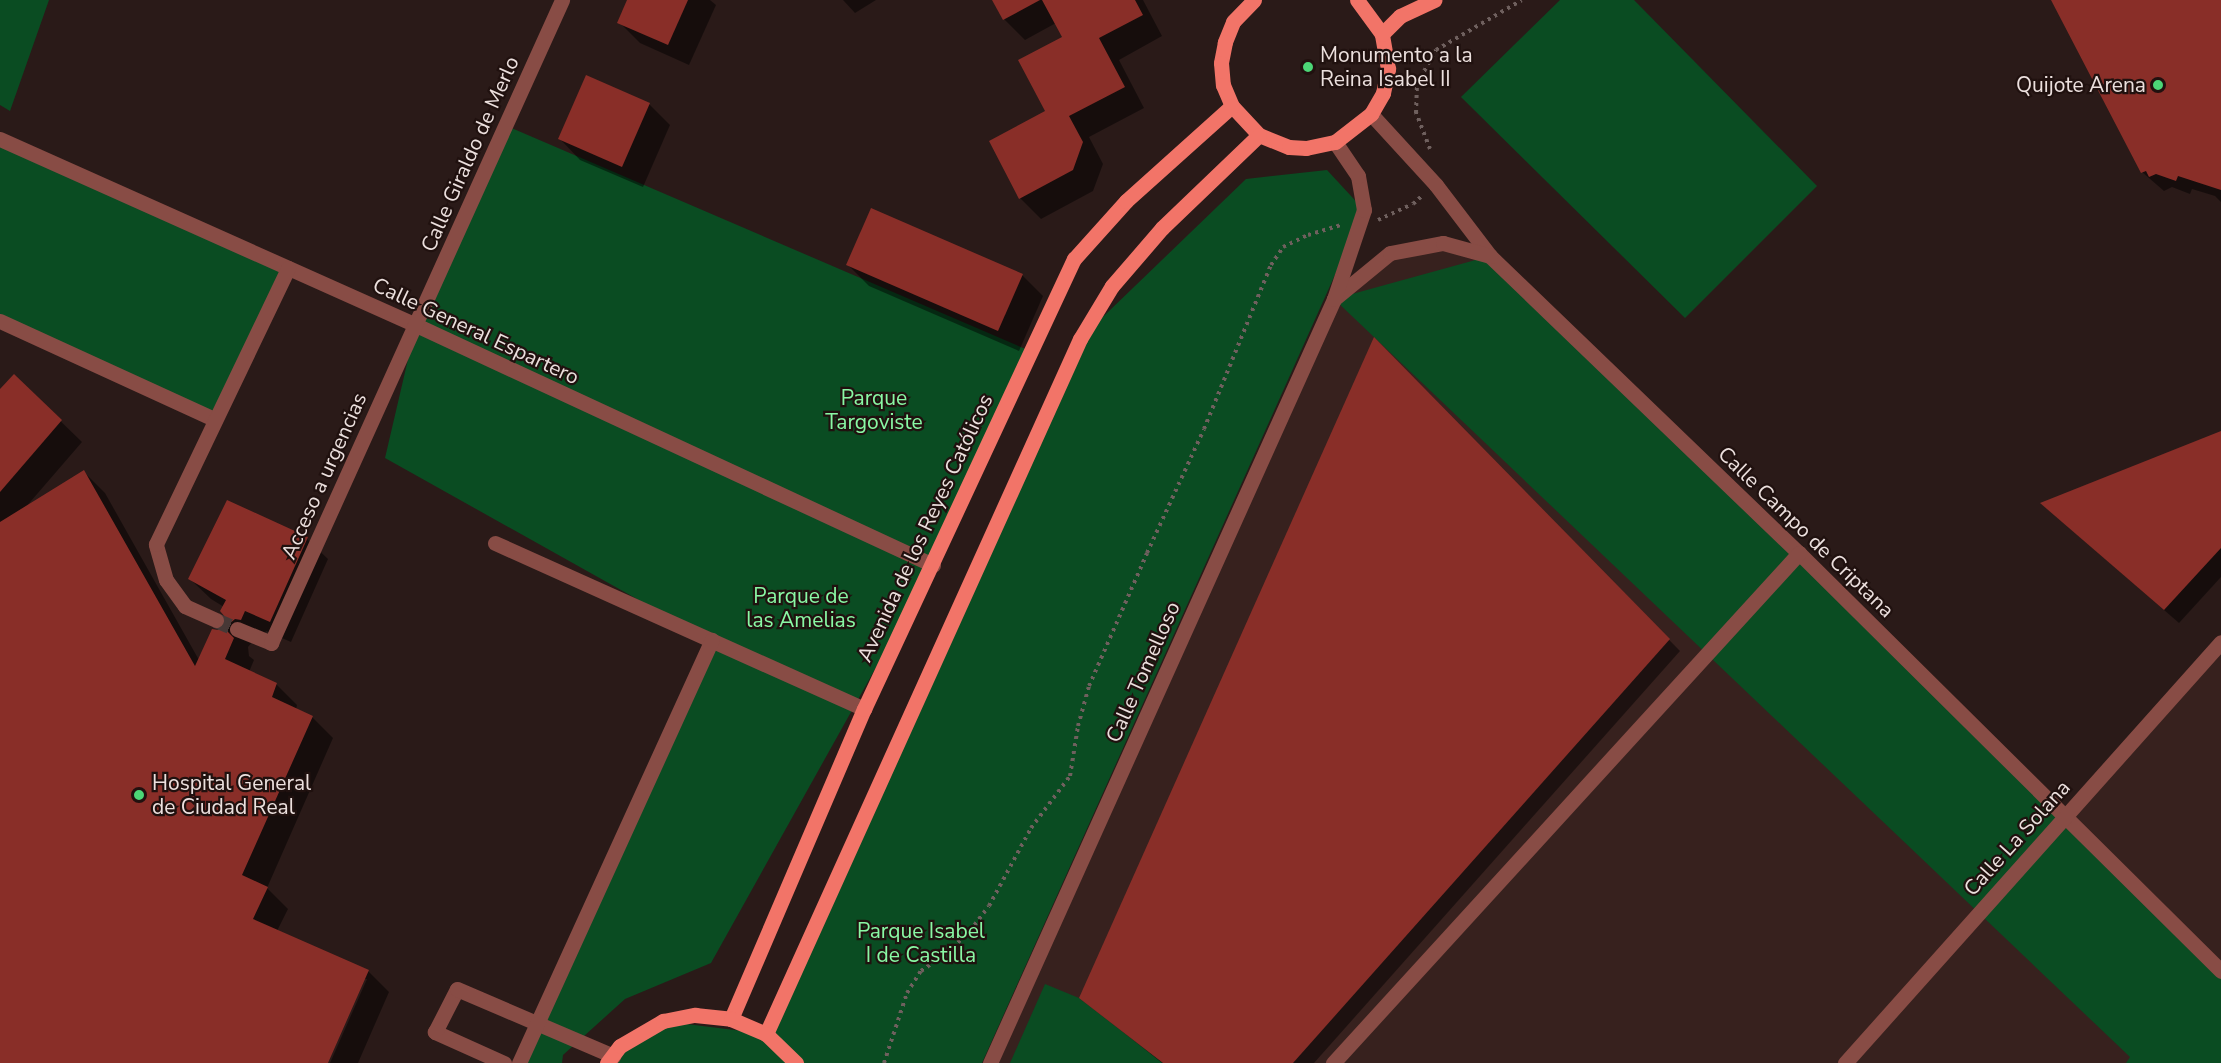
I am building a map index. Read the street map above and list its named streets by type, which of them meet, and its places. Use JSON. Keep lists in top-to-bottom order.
{
  "streets": {
    "main road": ["Avenida de los Reyes Católicos"],
    "street": [
      "Calle Giraldo de Merlo",
      "Calle General Espartero",
      "Acceso a urgencias",
      "Calle Campo de Criptana",
      "Calle Tomelloso",
      "Calle La Solana"
    ]
  },
  "crossings": [
    ["Calle Giraldo de Merlo", "Calle General Espartero"],
    ["Calle Giraldo de Merlo", "Acceso a urgencias"],
    ["Calle General Espartero", "Acceso a urgencias"],
    ["Calle General Espartero", "Avenida de los Reyes Católicos"],
    ["Calle Campo de Criptana", "Calle Tomelloso"],
    ["Calle Campo de Criptana", "Calle La Solana"]
  ],
  "parks": ["Parque Targoviste", "Parque de las Amelias", "Parque Isabel I de Castilla"],
  "places": ["Monumento a la Reina Isabel II", "Quijote Arena", "Hospital General de Ciudad Real"]
}
